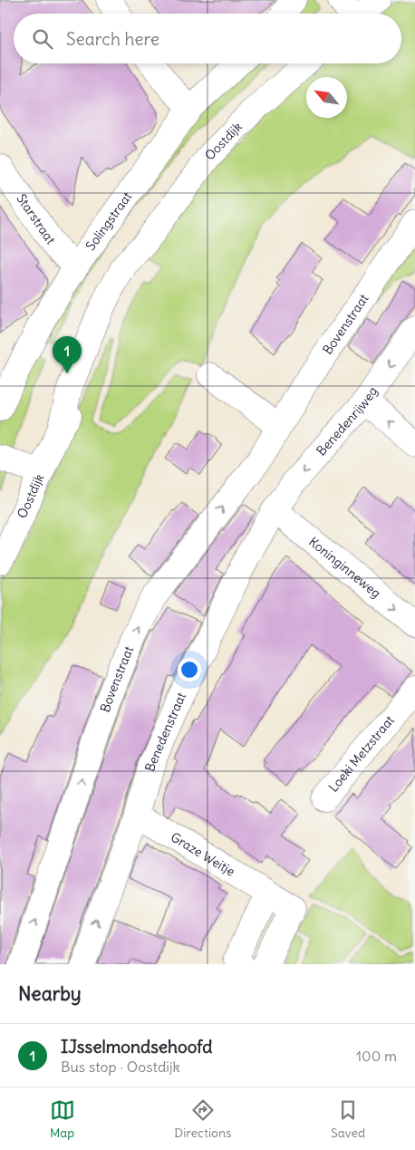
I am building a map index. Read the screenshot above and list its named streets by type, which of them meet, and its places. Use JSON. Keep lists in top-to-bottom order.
{
  "streets": {
    "street": [
      "Oostdijk",
      "Starstraat",
      "Solingstraat",
      "Bovenstraat",
      "Benedenrijweg",
      "Koninginneweg",
      "Benedenstraat",
      "Loeki Metzstraat",
      "Graze Weitje"
    ]
  },
  "crossings": [
    ["Starstraat", "Solingstraat"],
    ["Benedenrijweg", "Koninginneweg"],
    ["Benedenrijweg", "Benedenstraat"],
    ["Koninginneweg", "Benedenstraat"],
    ["Benedenstraat", "Graze Weitje"]
  ],
  "one_way": ["Bovenstraat", "Benedenrijweg"],
  "north": "top left",
  "page": {
    "search": "Search here",
    "pins": "1",
    "heading": "Nearby",
    "list": [
      {
        "mark": "1",
        "name": "IJsselmondsehoofd",
        "note": "Bus stop · Oostdijk",
        "value": "100 m"
      }
    ],
    "nav": ["Map", "Directions", "Saved"]
  }
}
